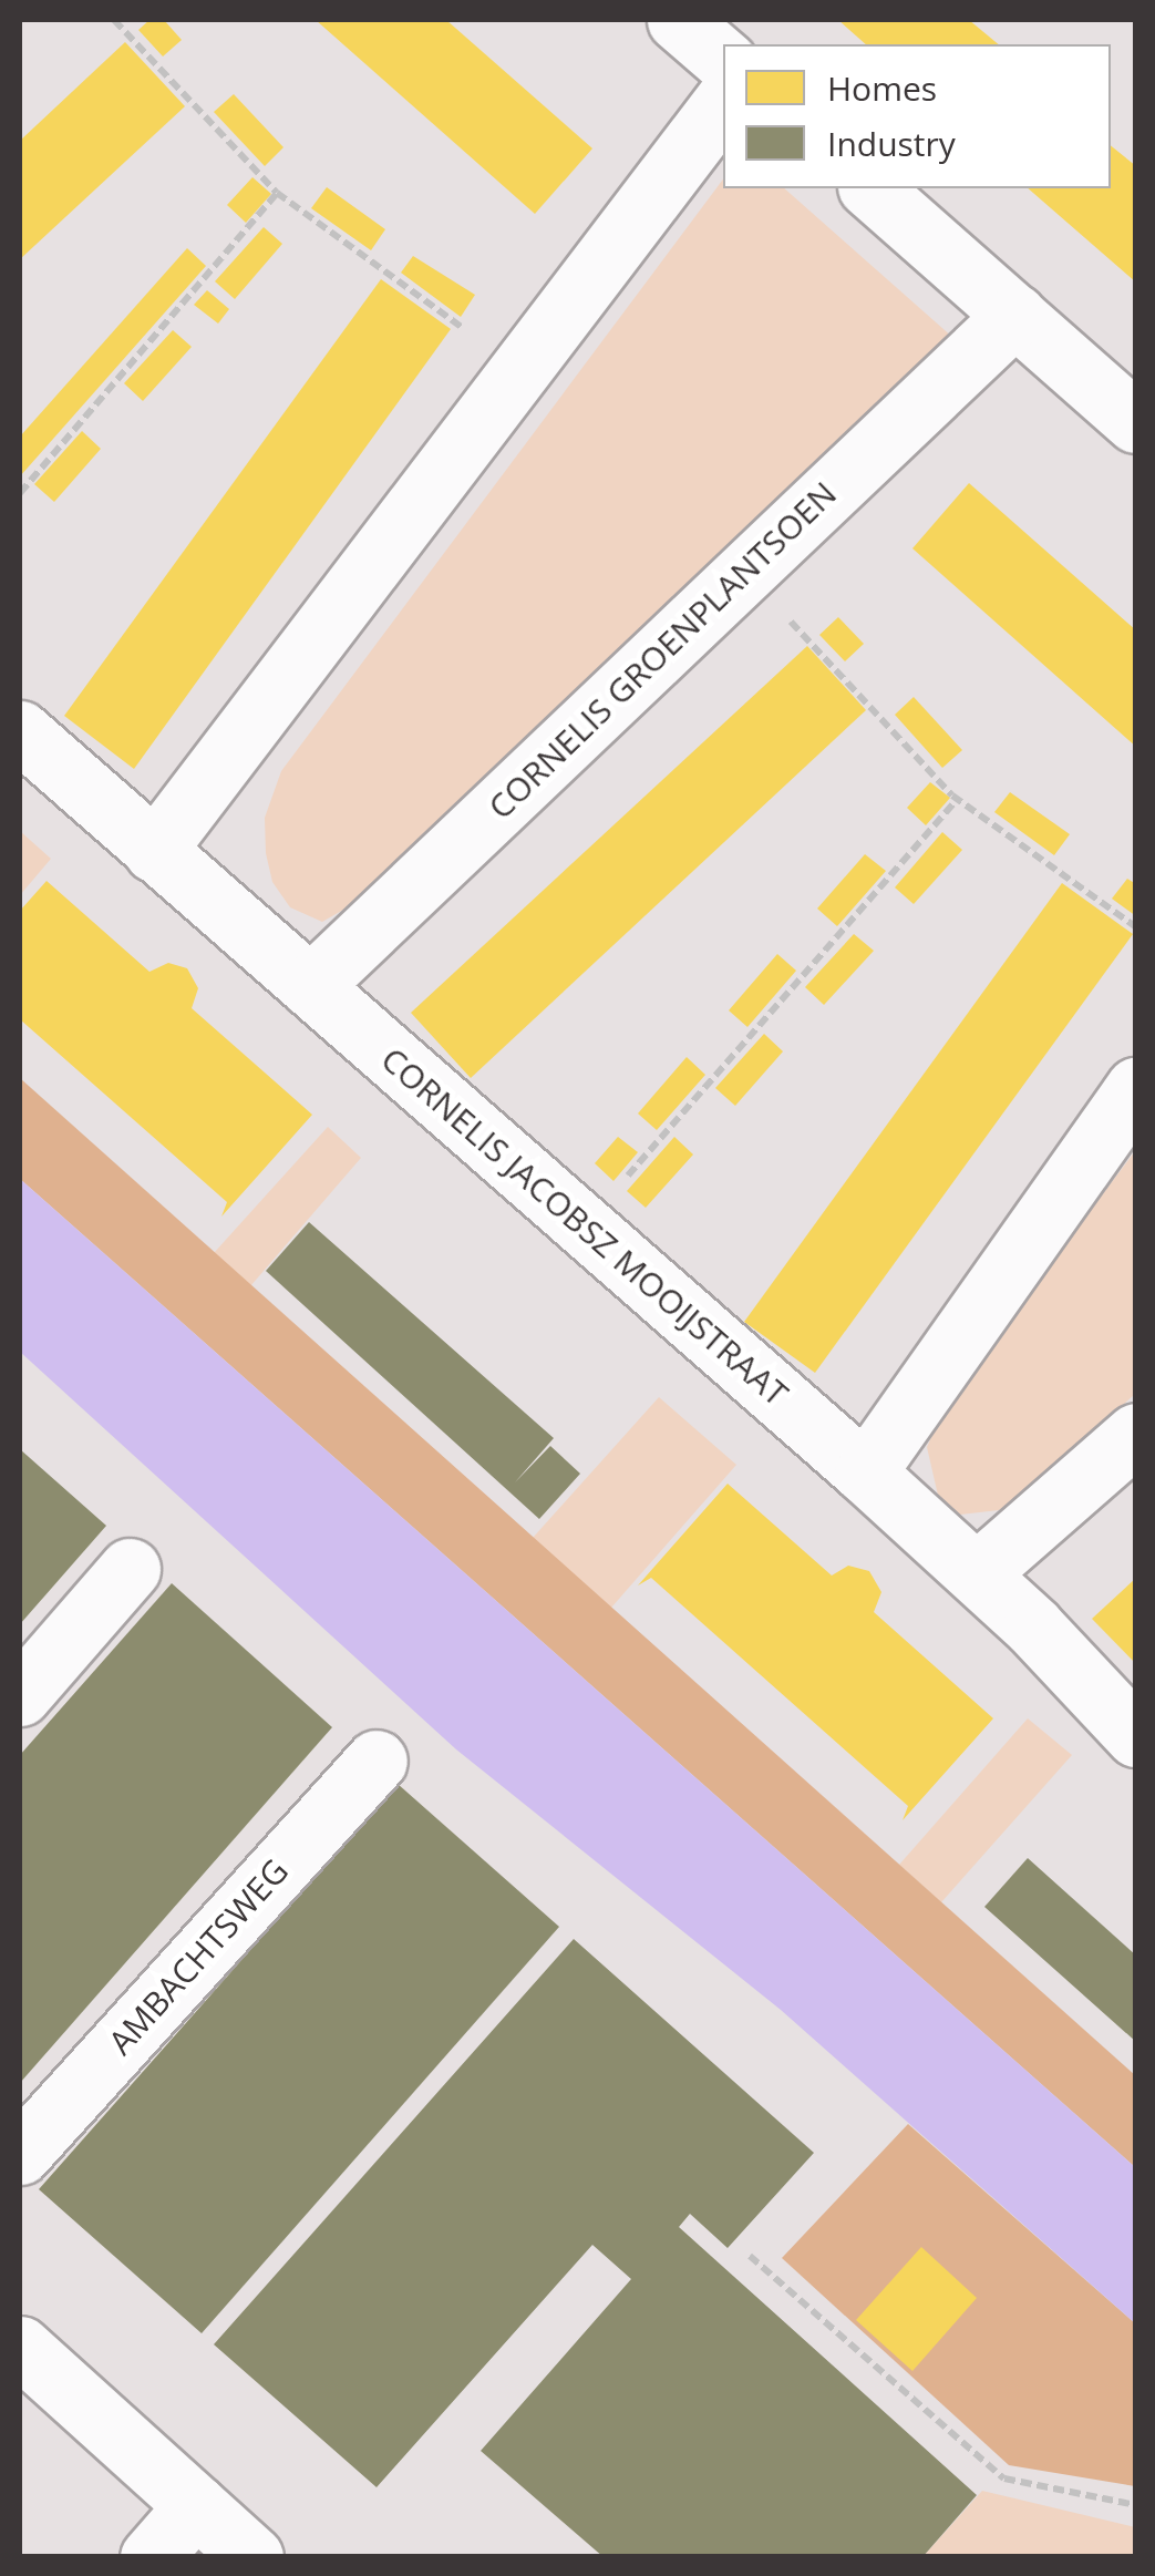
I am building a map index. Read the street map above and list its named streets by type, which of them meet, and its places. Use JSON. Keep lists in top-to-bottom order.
{
  "streets": {
    "street": ["CORNELIS GROENPLANTSOEN", "CORNELIS JACOBSZ MOOIJSTRAAT", "AMBACHTSWEG"]
  },
  "crossings": [
    ["CORNELIS GROENPLANTSOEN", "CORNELIS JACOBSZ MOOIJSTRAAT"]
  ],
  "legend": ["Homes", "Industry"]
}
